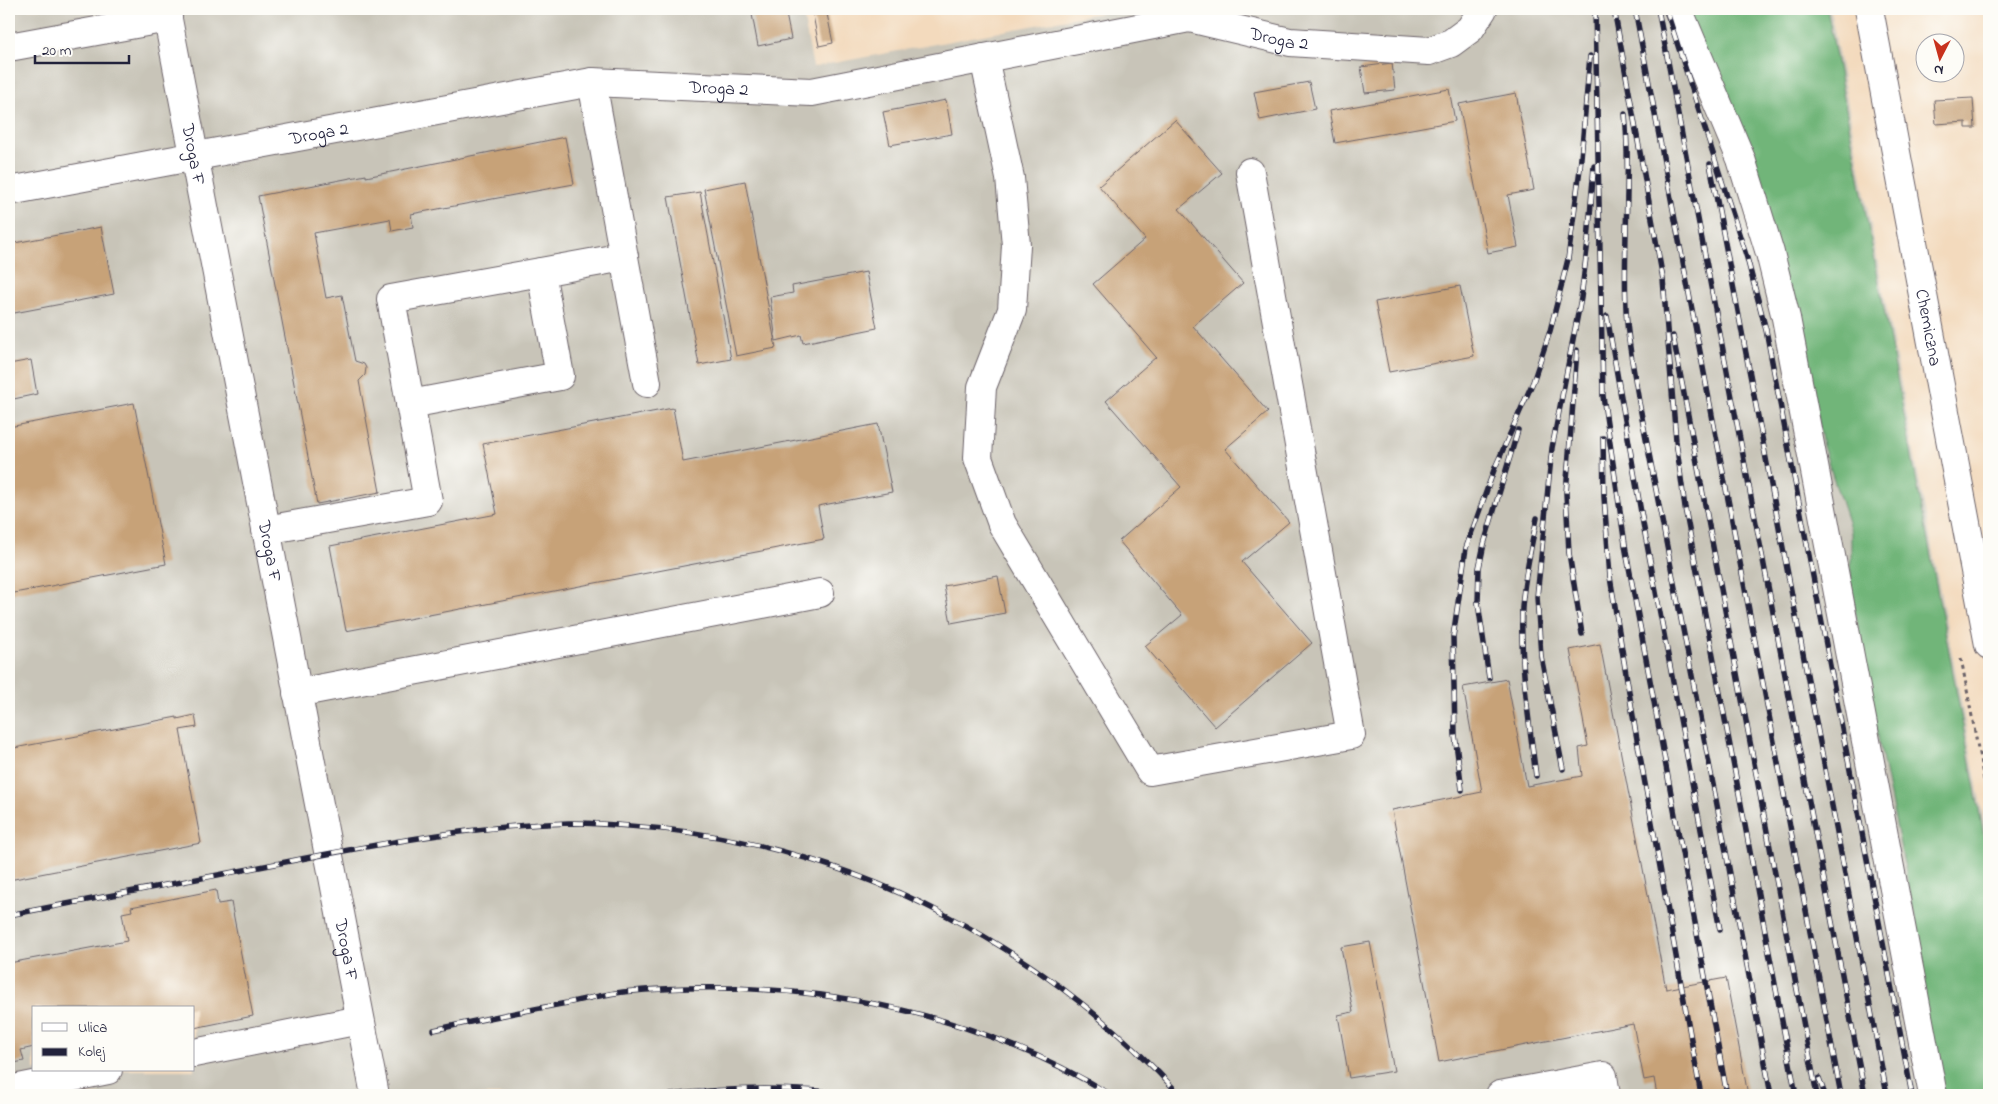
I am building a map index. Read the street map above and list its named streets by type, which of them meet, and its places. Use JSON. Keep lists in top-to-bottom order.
{
  "streets": {
    "street": ["Droga 2", "Droga F", "Chemiczna"]
  },
  "crossings": [
    ["Droga 2", "Droga F"]
  ],
  "legend": ["Ulica", "Kolej"],
  "scale_bar": "20 m",
  "north": "bottom"
}
